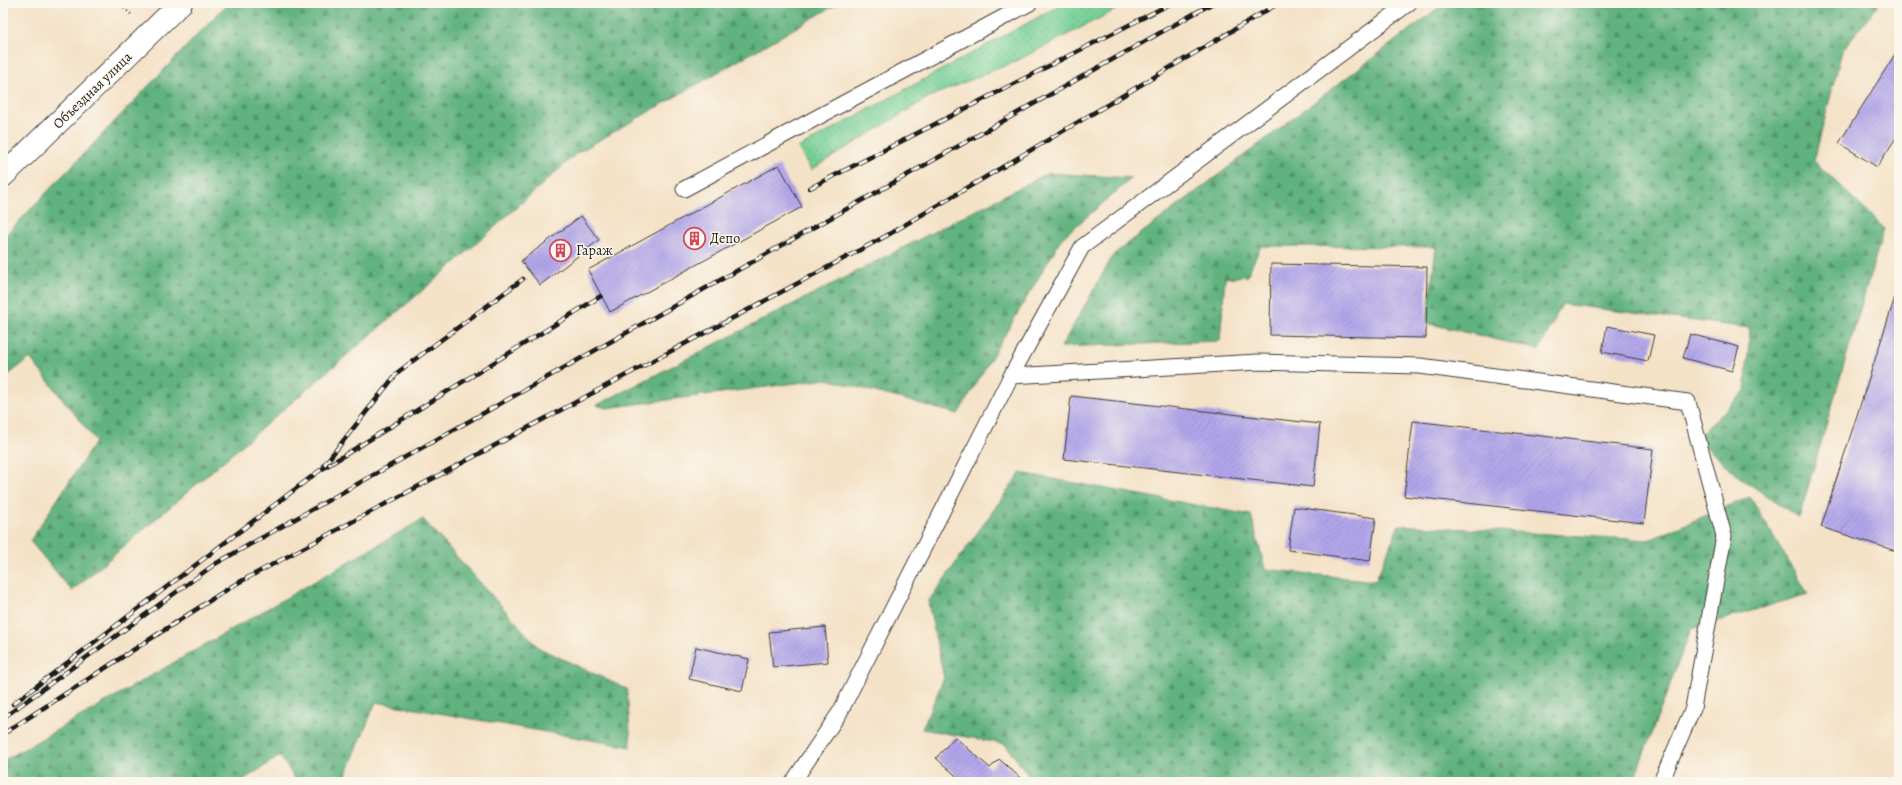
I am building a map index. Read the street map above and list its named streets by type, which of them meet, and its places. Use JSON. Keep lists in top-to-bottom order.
{
  "streets": {
    "main road": ["Объездная улица"]
  },
  "places": {
    "building": ["Депо", "Гараж"]
  }
}
